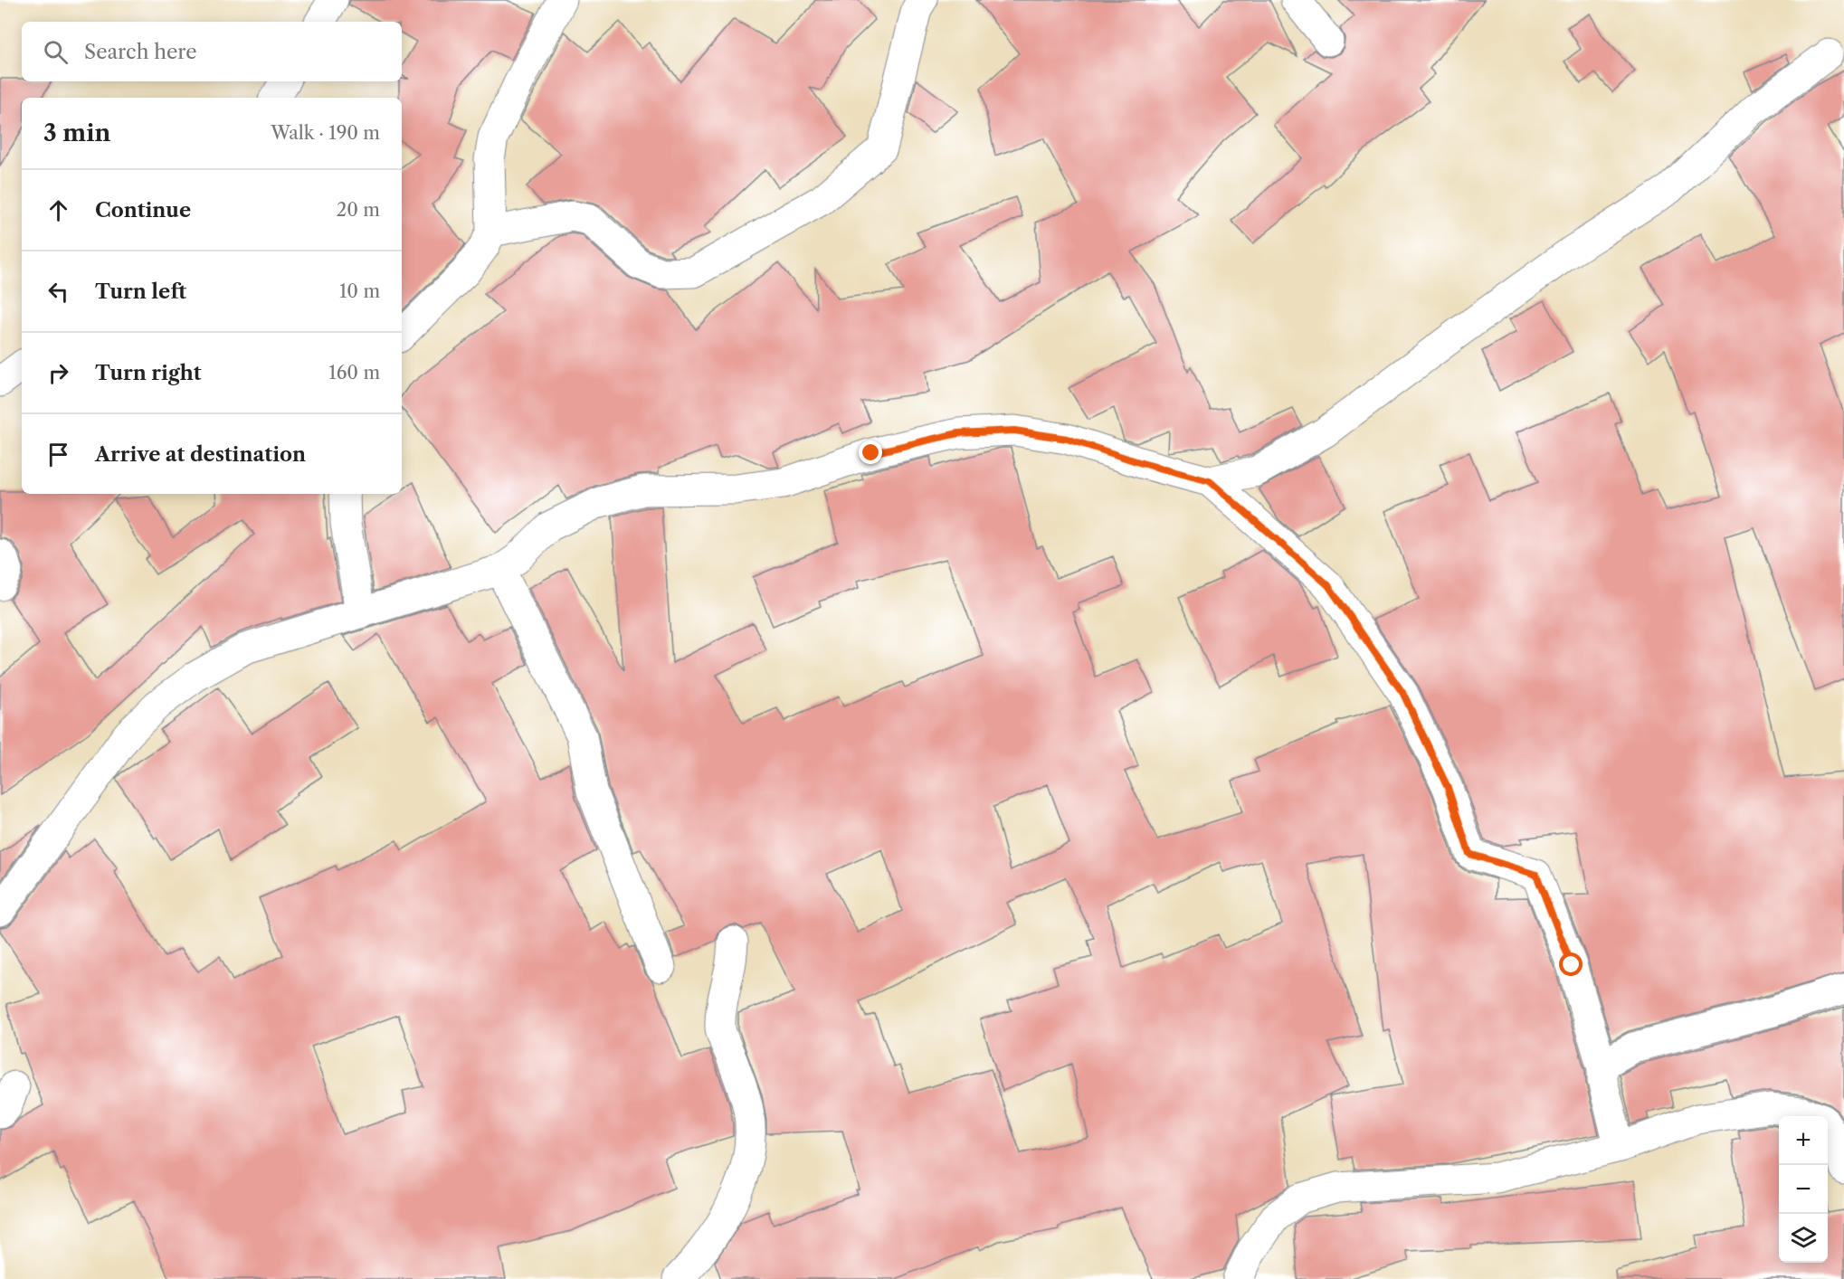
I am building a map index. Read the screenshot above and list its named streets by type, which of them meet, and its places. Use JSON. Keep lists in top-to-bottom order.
{
  "page": {
    "search": "Search here",
    "heading": ["3 min", "Walk · 190 m"],
    "list": [
      ["Continue", "20 m"],
      ["Turn left", "10 m"],
      ["Turn right", "160 m"],
      "Arrive at destination"
    ],
    "map_buttons": ["+", "−"]
  }
}
